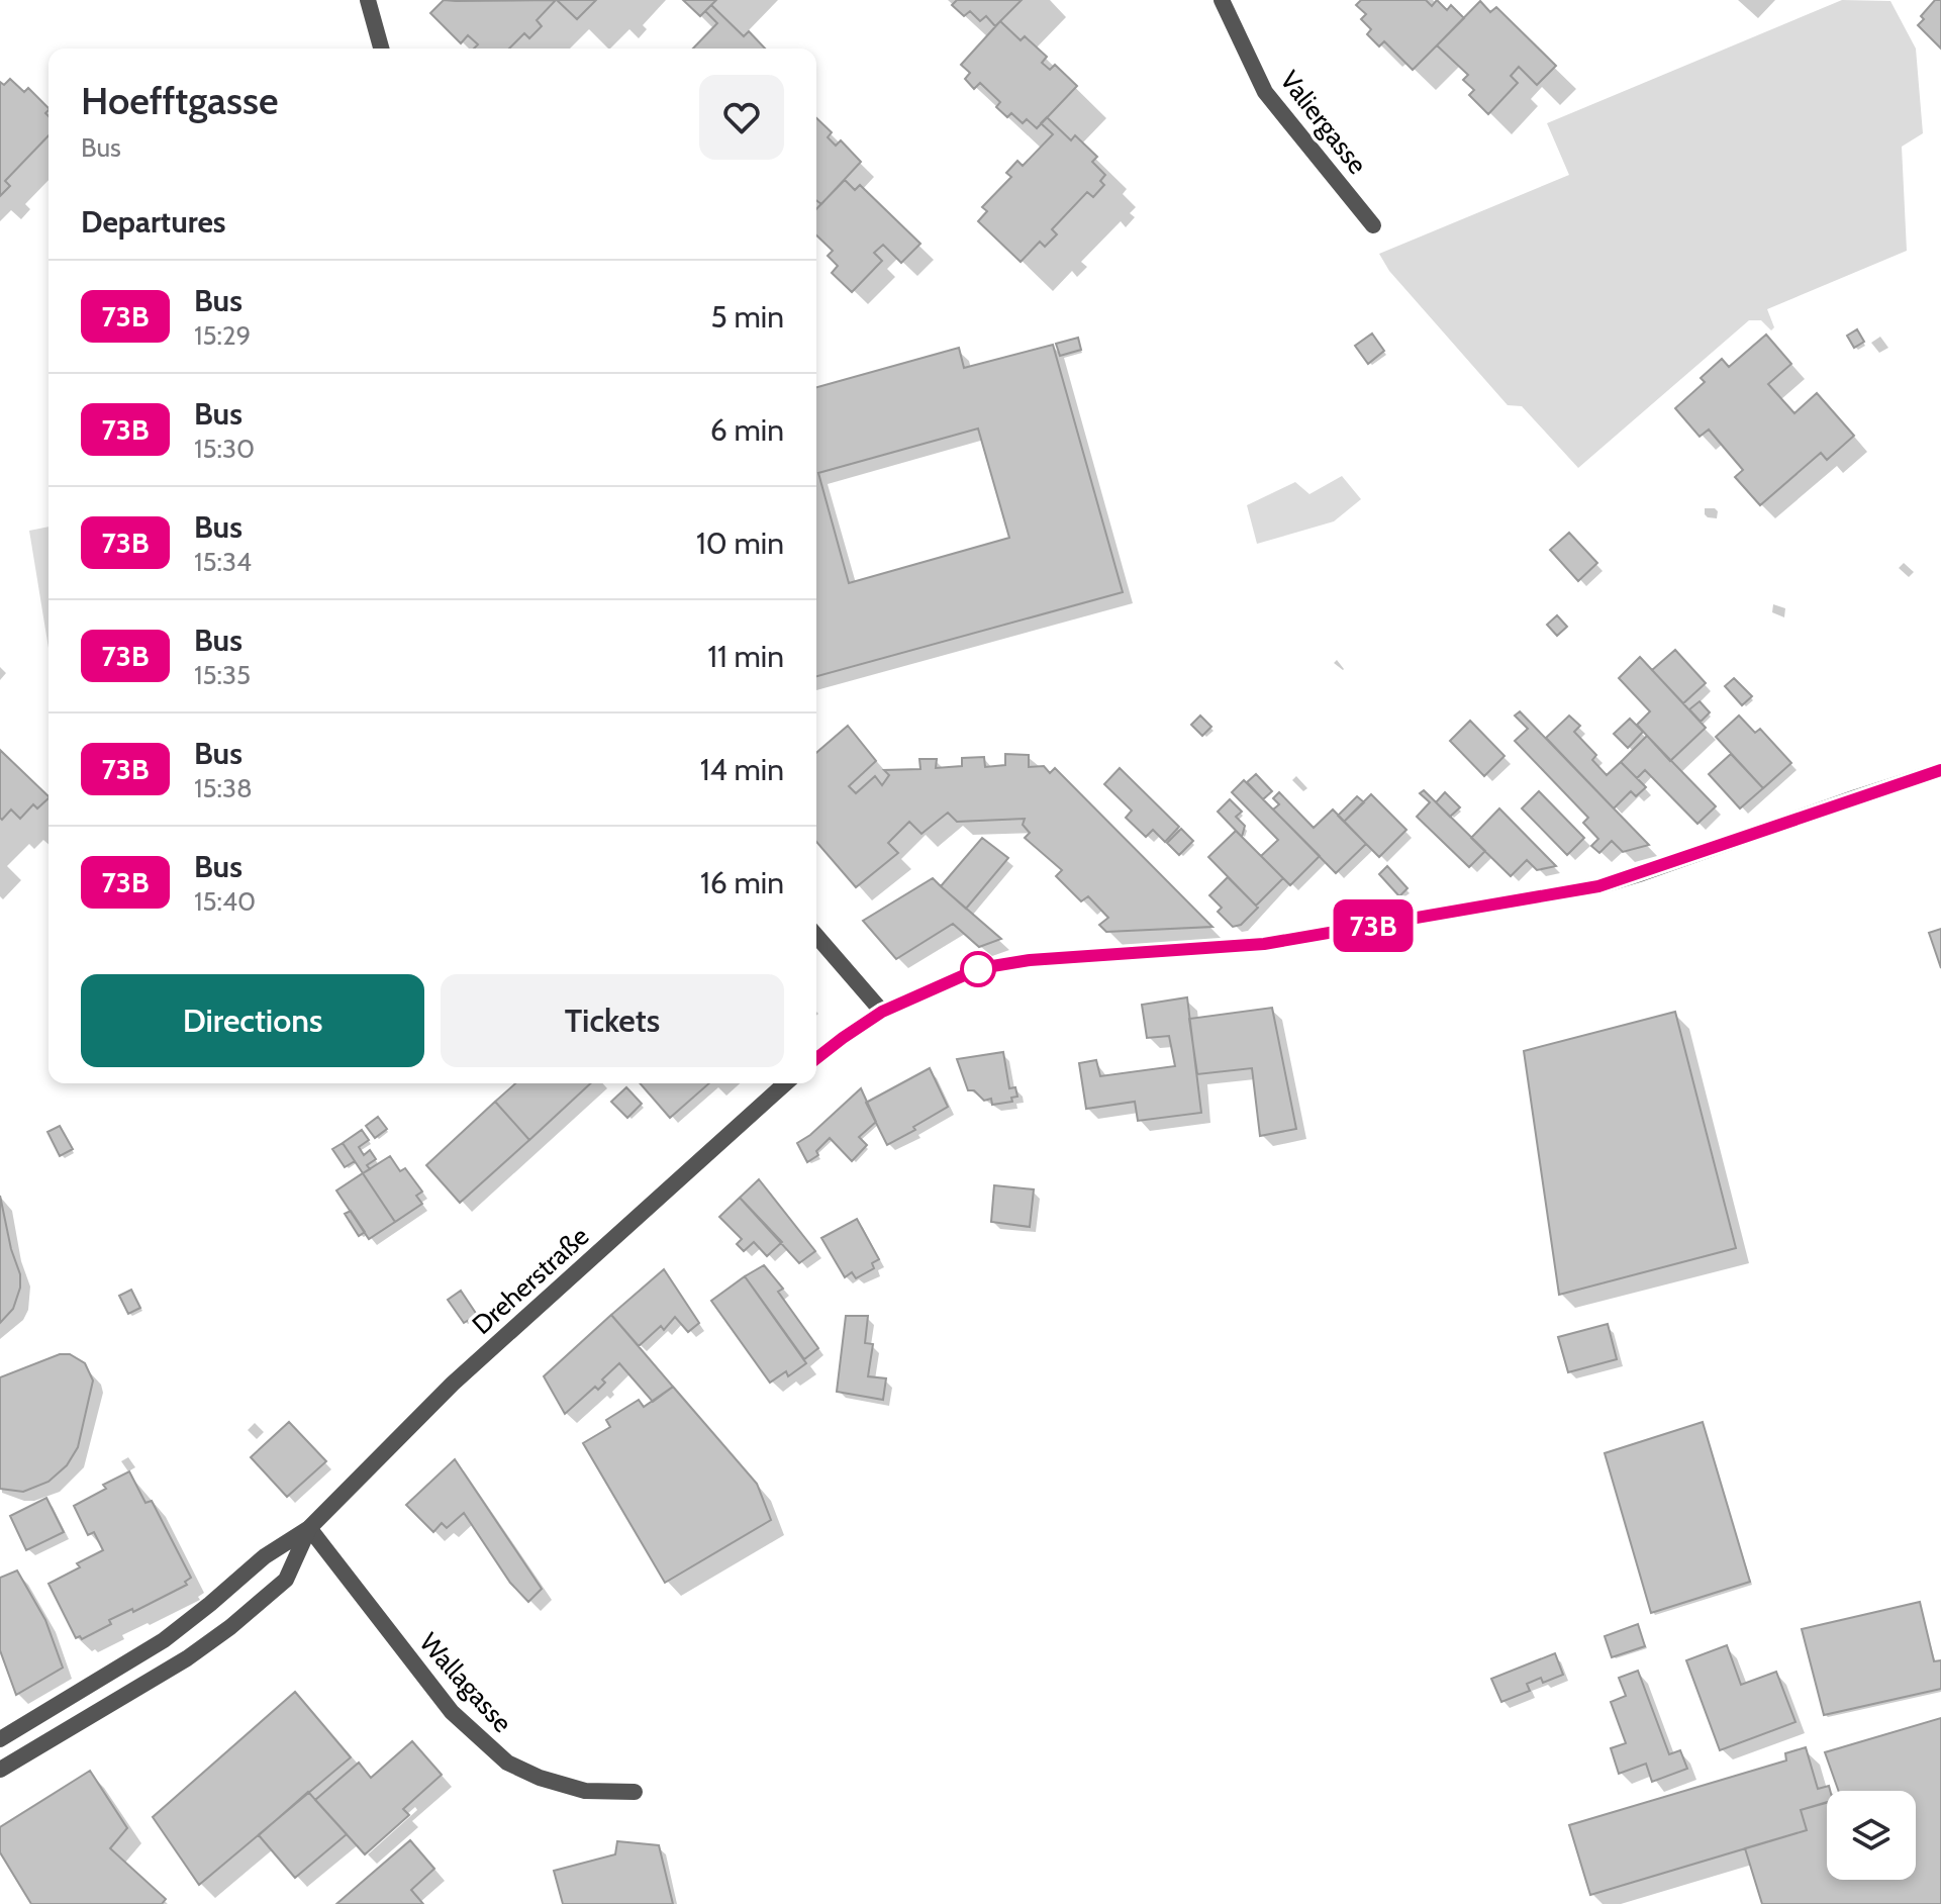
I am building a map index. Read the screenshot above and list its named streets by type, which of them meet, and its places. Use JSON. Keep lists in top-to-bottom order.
{
  "streets": {
    "street": ["Valiergasse", "Dreherstraße", "Wallagasse"]
  },
  "crossings": [
    ["Dreherstraße", "Wallagasse"]
  ],
  "lines": ["bus line 73B"],
  "page": {
    "on_map": "73B",
    "heading": [
      ["Hoefftgasse", "Bus"],
      "Departures"
    ],
    "list": [
      {
        "mark": "73B",
        "name": "Bus",
        "note": "15:29",
        "value": "5 min"
      },
      {
        "mark": "73B",
        "name": "Bus",
        "note": "15:30",
        "value": "6 min"
      },
      {
        "mark": "73B",
        "name": "Bus",
        "note": "15:34",
        "value": "10 min"
      },
      {
        "mark": "73B",
        "name": "Bus",
        "note": "15:35",
        "value": "11 min"
      },
      {
        "mark": "73B",
        "name": "Bus",
        "note": "15:38",
        "value": "14 min"
      },
      {
        "mark": "73B",
        "name": "Bus",
        "note": "15:40",
        "value": "16 min"
      }
    ],
    "buttons": ["Directions", "Tickets"]
  }
}
